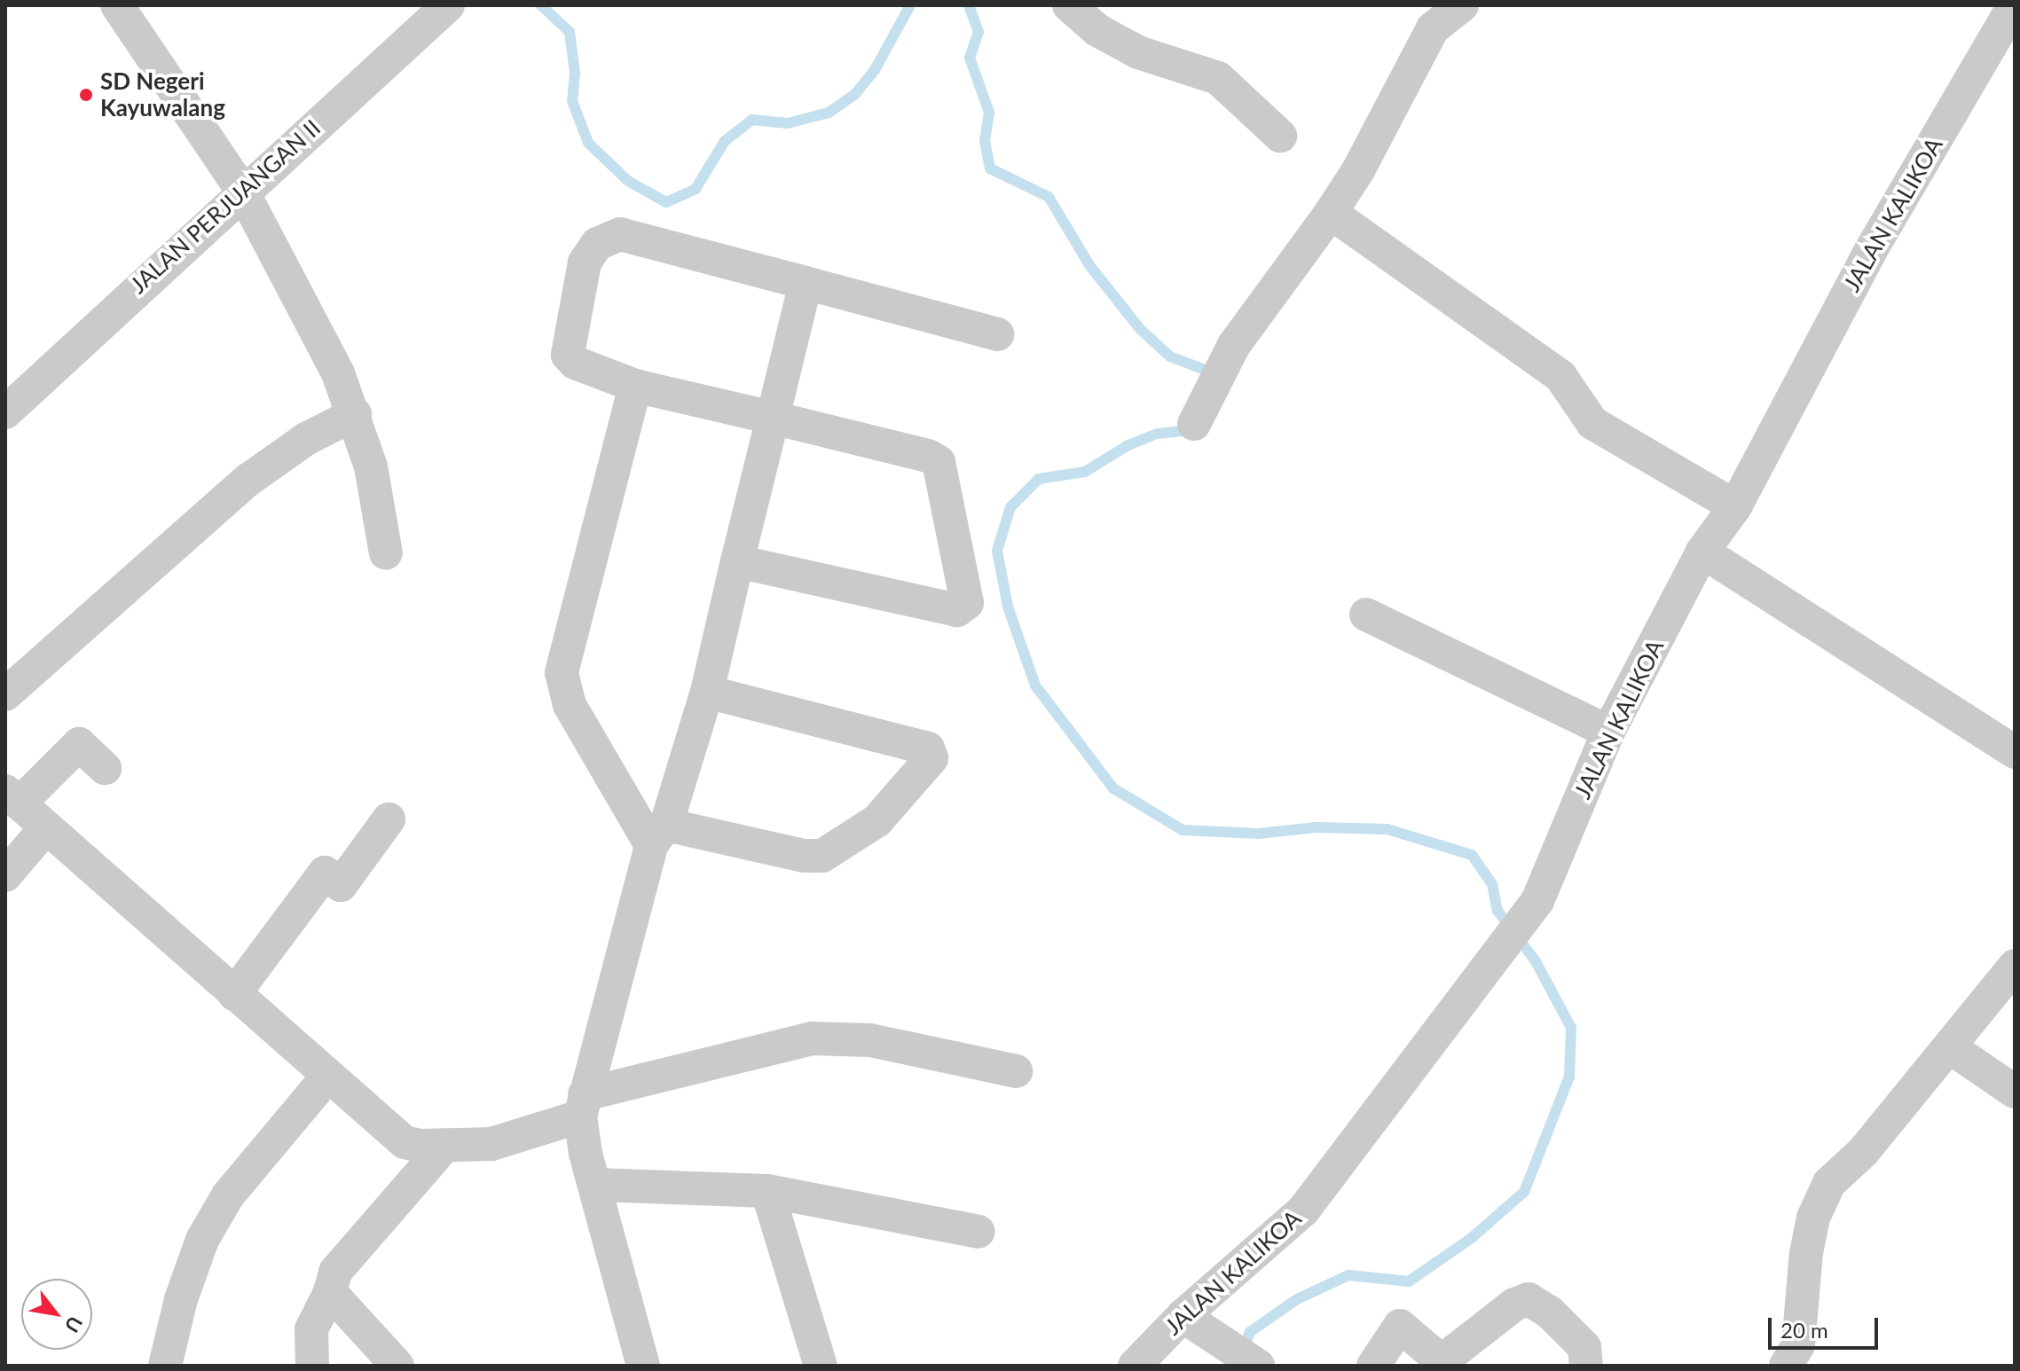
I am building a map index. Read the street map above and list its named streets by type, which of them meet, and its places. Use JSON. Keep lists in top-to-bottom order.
{
  "streets": {
    "street": ["JALAN PERJUANGAN II", "JALAN KALIKOA"]
  },
  "places": ["SD Negeri Kayuwalang"],
  "scale_bar": "20 m",
  "north": "bottom right"
}
